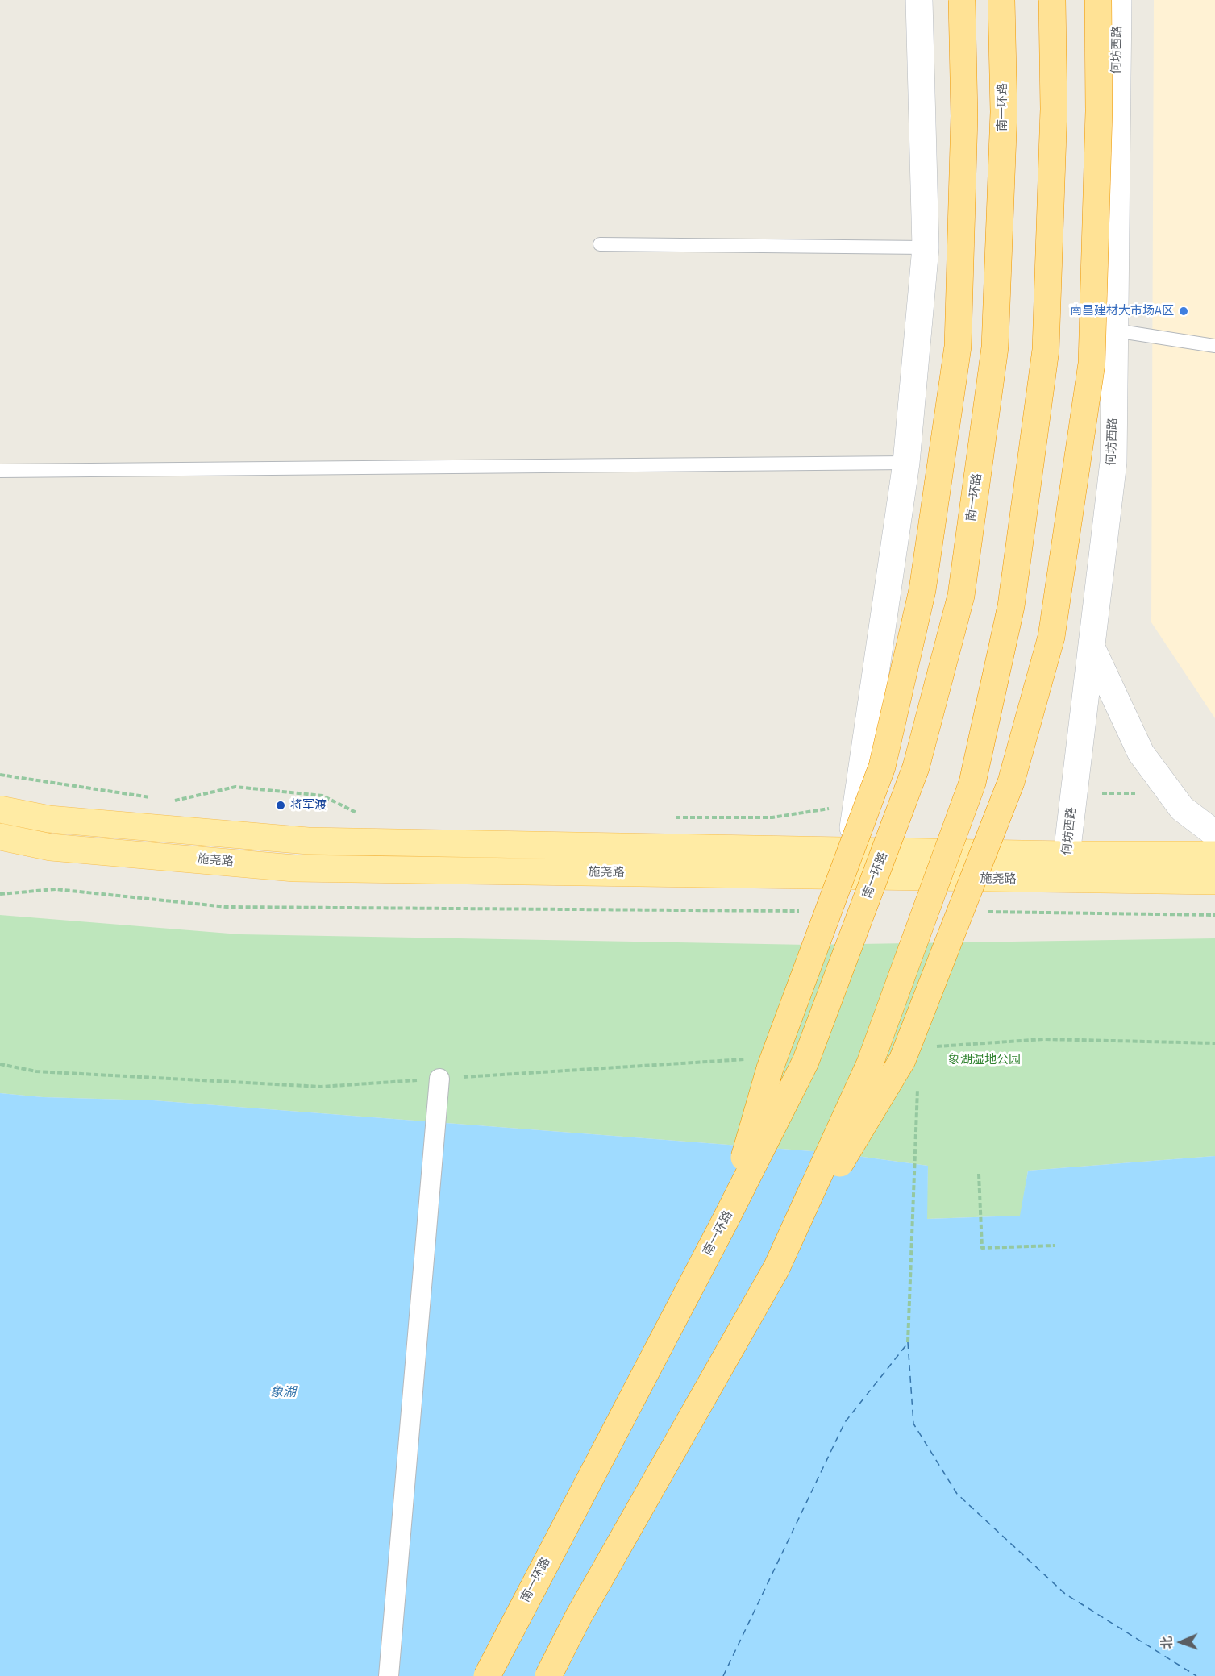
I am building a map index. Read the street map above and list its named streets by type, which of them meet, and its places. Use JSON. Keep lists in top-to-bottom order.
{
  "streets": {
    "highway": ["南一环路"],
    "main road": ["何坊西路", "施尧路"]
  },
  "crossings": [
    ["何坊西路", "施尧路"]
  ],
  "water": ["象湖"],
  "parks": ["象湖湿地公园"],
  "places": ["南昌建材大市场A区", "将军渡"],
  "north": "left"
}
